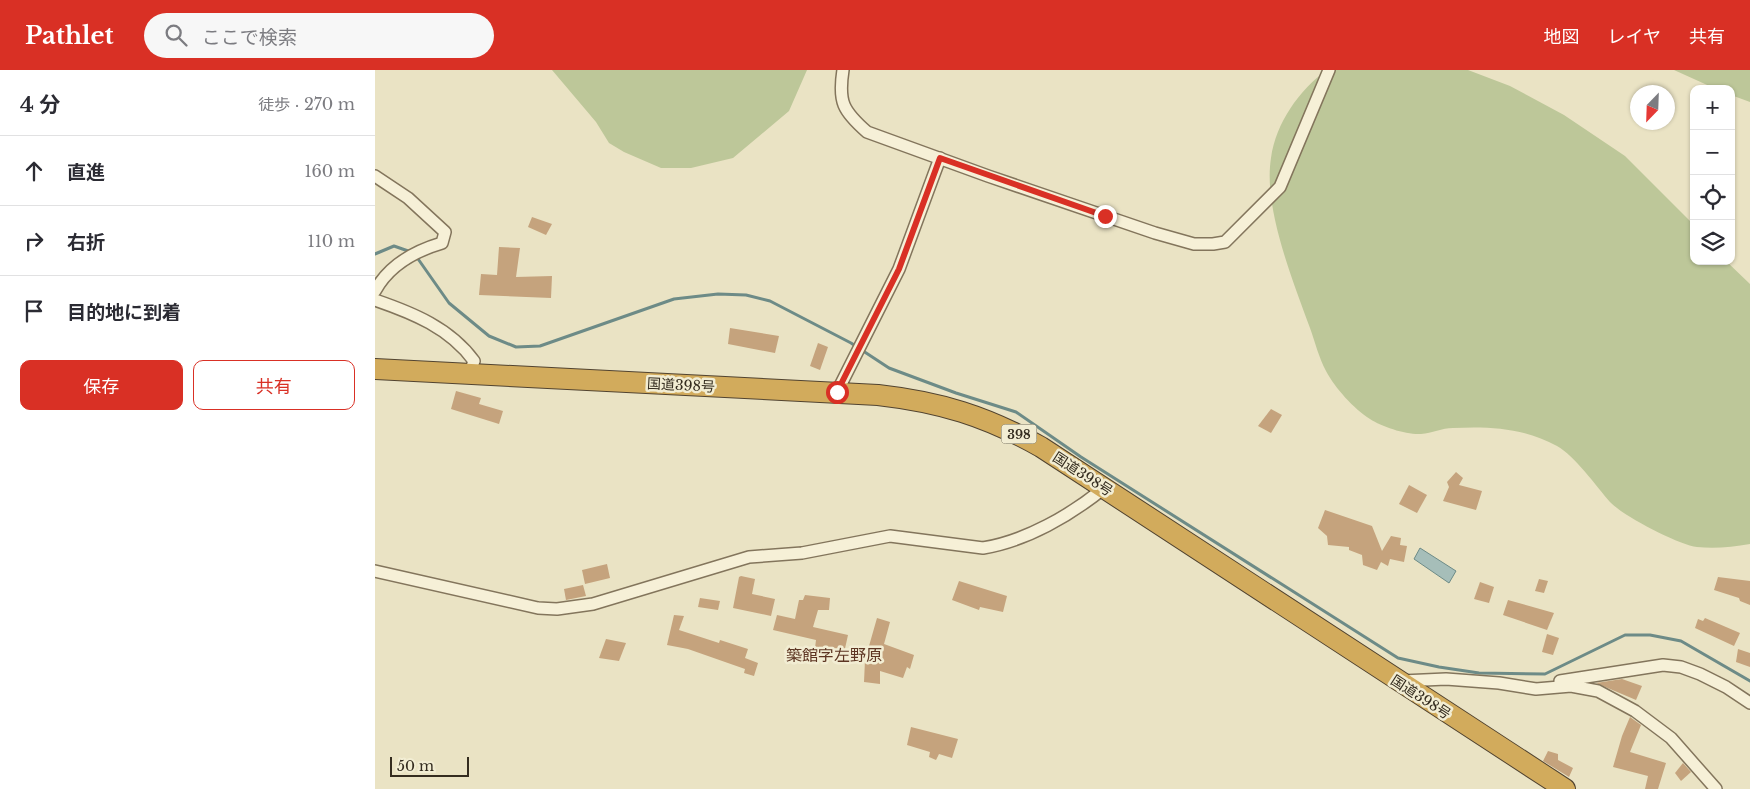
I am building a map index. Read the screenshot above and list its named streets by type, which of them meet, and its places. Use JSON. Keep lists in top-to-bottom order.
{
  "streets": {
    "highway": ["国道398号", "398"]
  },
  "districts": ["築館字左野原"],
  "scale_bar": "50 m",
  "north": "bottom left",
  "page": {
    "header": "Pathlet",
    "search": "ここで検索",
    "nav": ["地図", "レイヤ", "共有"],
    "heading": ["4 分", "徒歩 · 270 m"],
    "map_buttons": ["+", "−"],
    "list": [
      ["直進", "160 m"],
      ["右折", "110 m"],
      "目的地に到着"
    ],
    "buttons": ["保存", "共有"],
    "scale": "50 m"
  }
}
